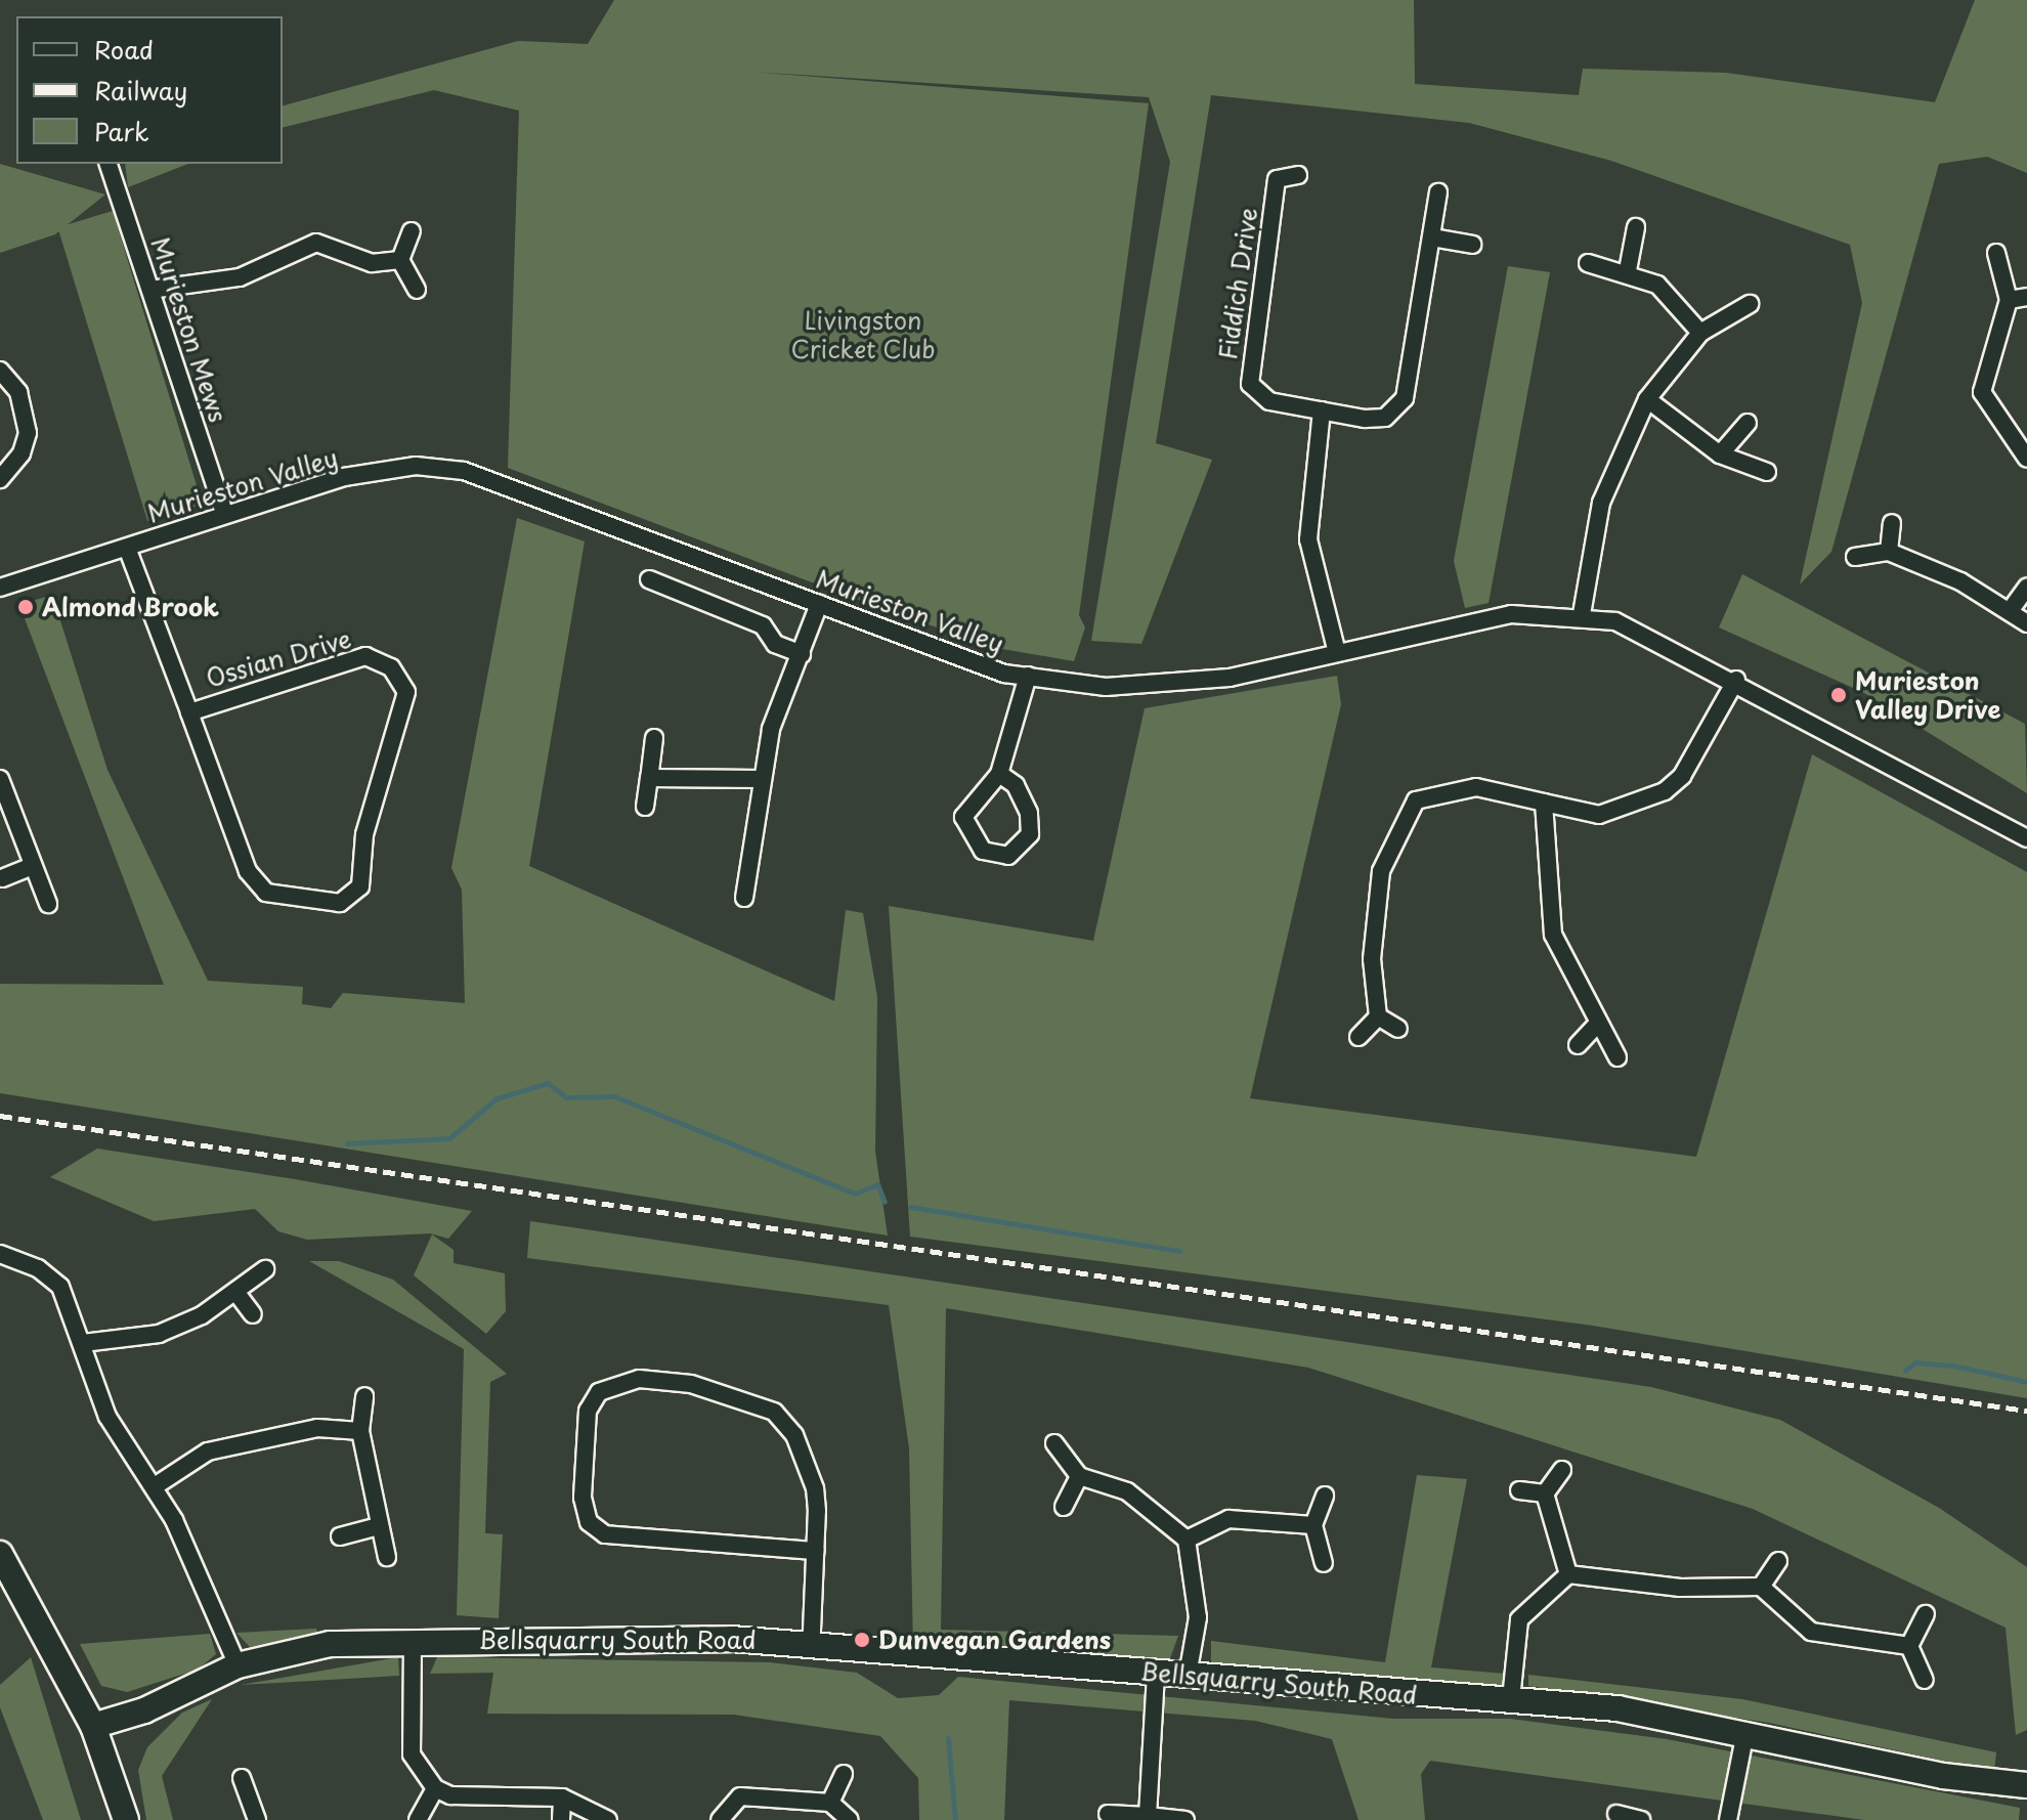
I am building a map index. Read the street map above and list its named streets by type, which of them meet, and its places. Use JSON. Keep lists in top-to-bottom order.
{
  "streets": {
    "street": [
      "Fiddich Drive",
      "Murieston Mews",
      "Murieston Valley",
      "Ossian Drive",
      "Bellsquarry South Road"
    ]
  },
  "crossings": [
    ["Murieston Mews", "Murieston Valley"],
    ["Murieston Valley", "Ossian Drive"]
  ],
  "parks": ["Livingston Cricket Club"],
  "places": ["Almond Brook", "Murieston Valley Drive", "Dunvegan Gardens"],
  "legend": ["Road", "Railway", "Park"]
}
